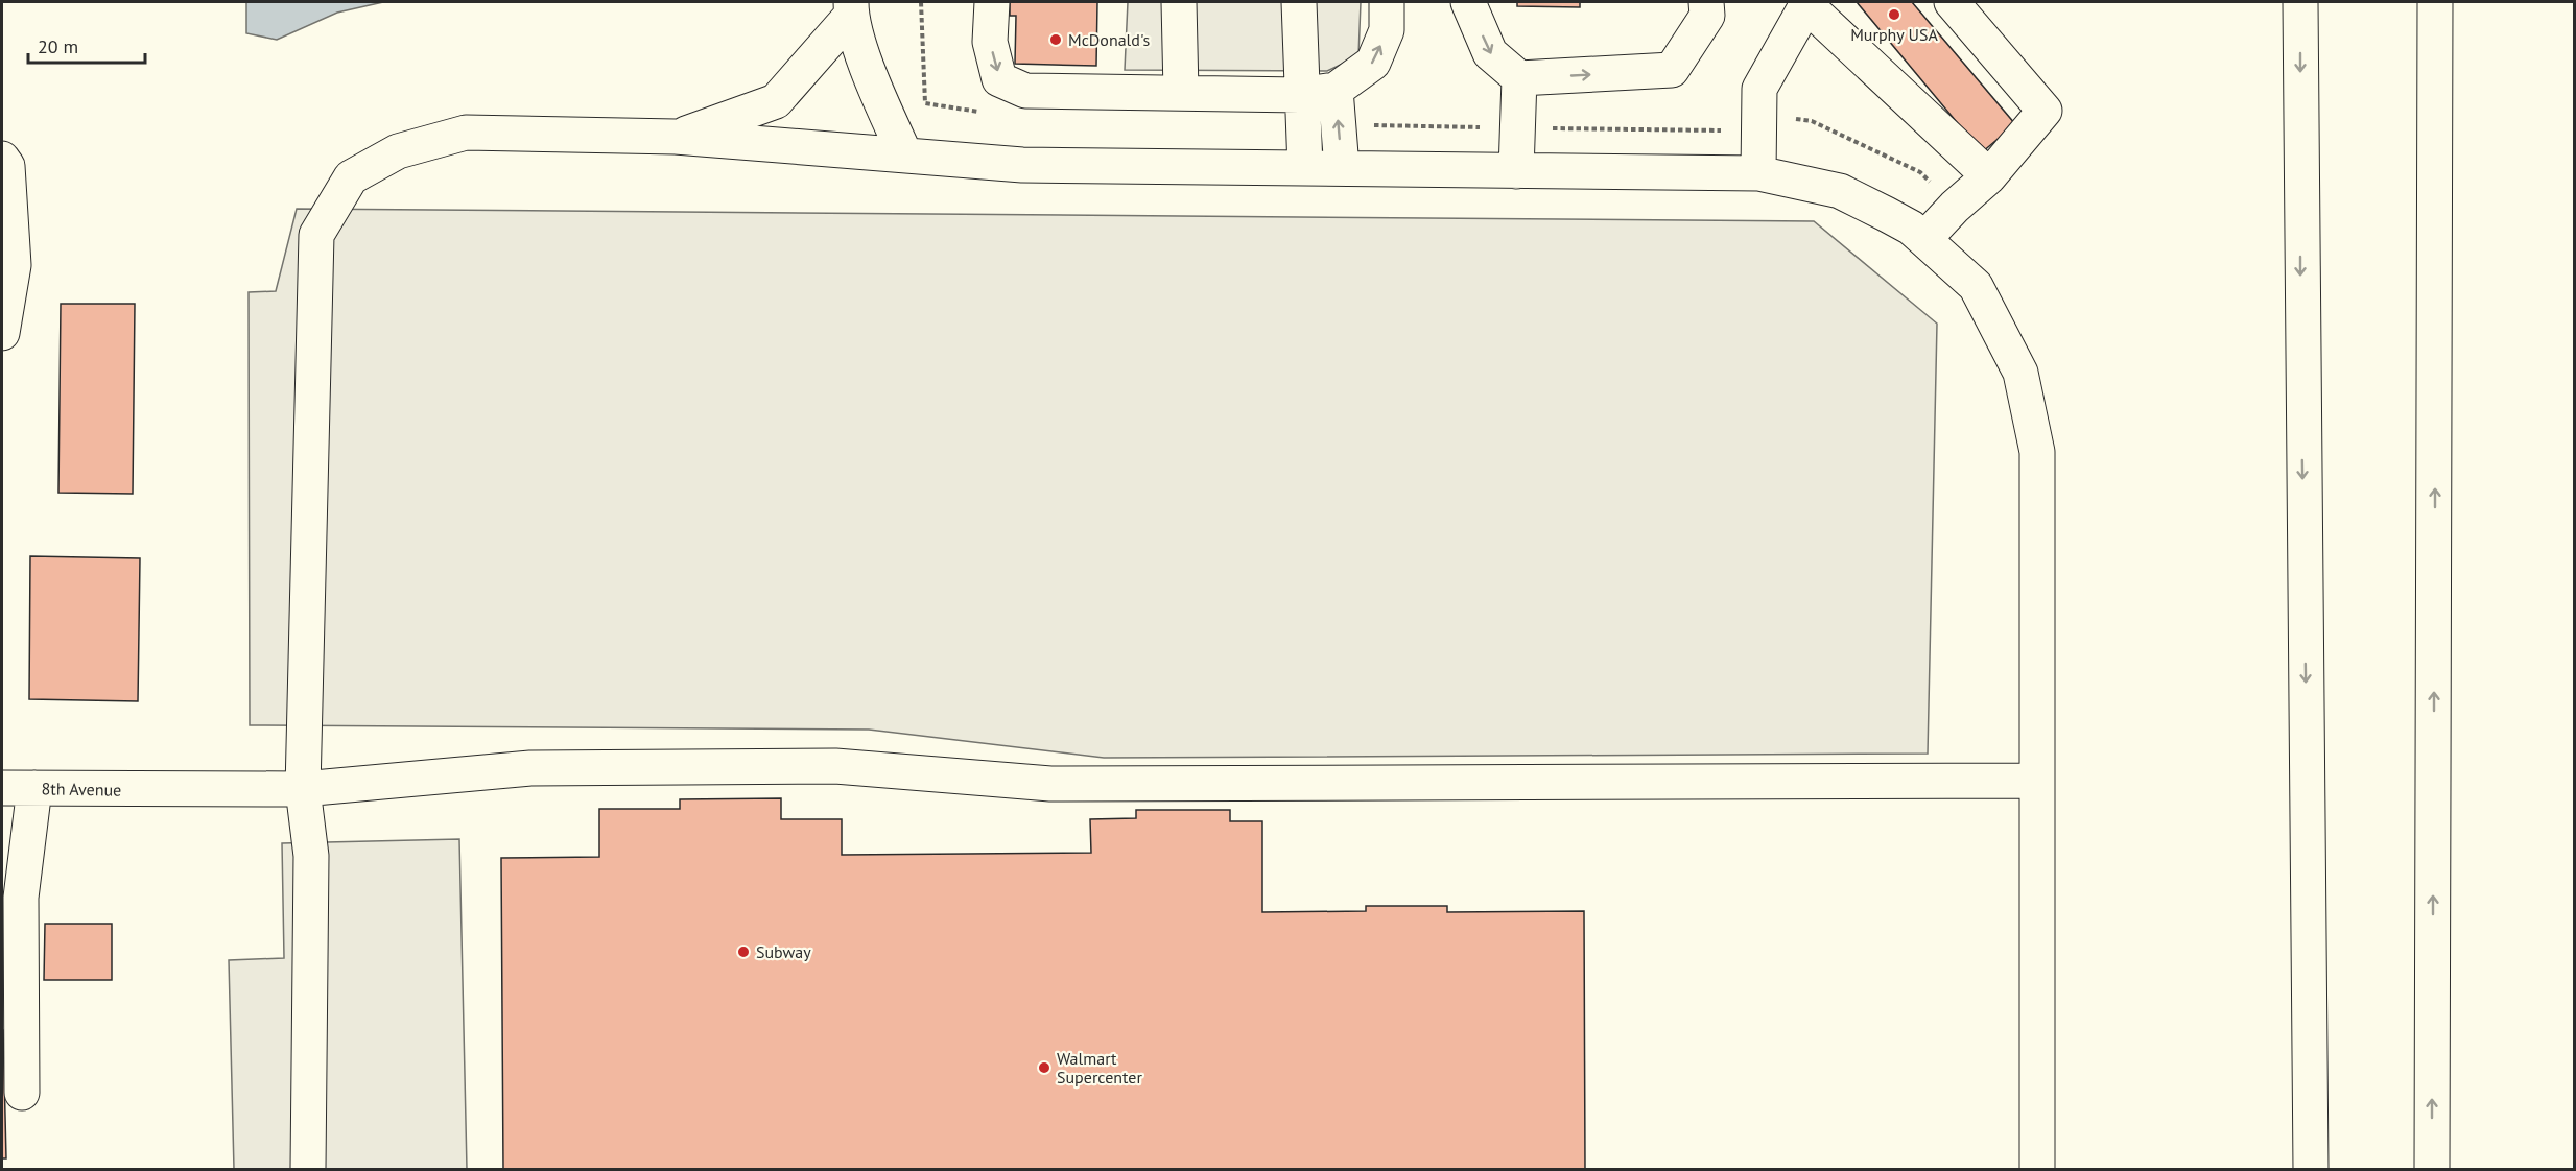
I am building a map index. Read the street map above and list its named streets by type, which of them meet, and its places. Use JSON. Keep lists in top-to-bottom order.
{
  "streets": {
    "main road": ["8th Avenue"]
  },
  "places": [
    "Murphy USA",
    "McDonald's",
    "Subway",
    "Walmart Supercenter"
  ],
  "scale_bar": "20 m"
}
